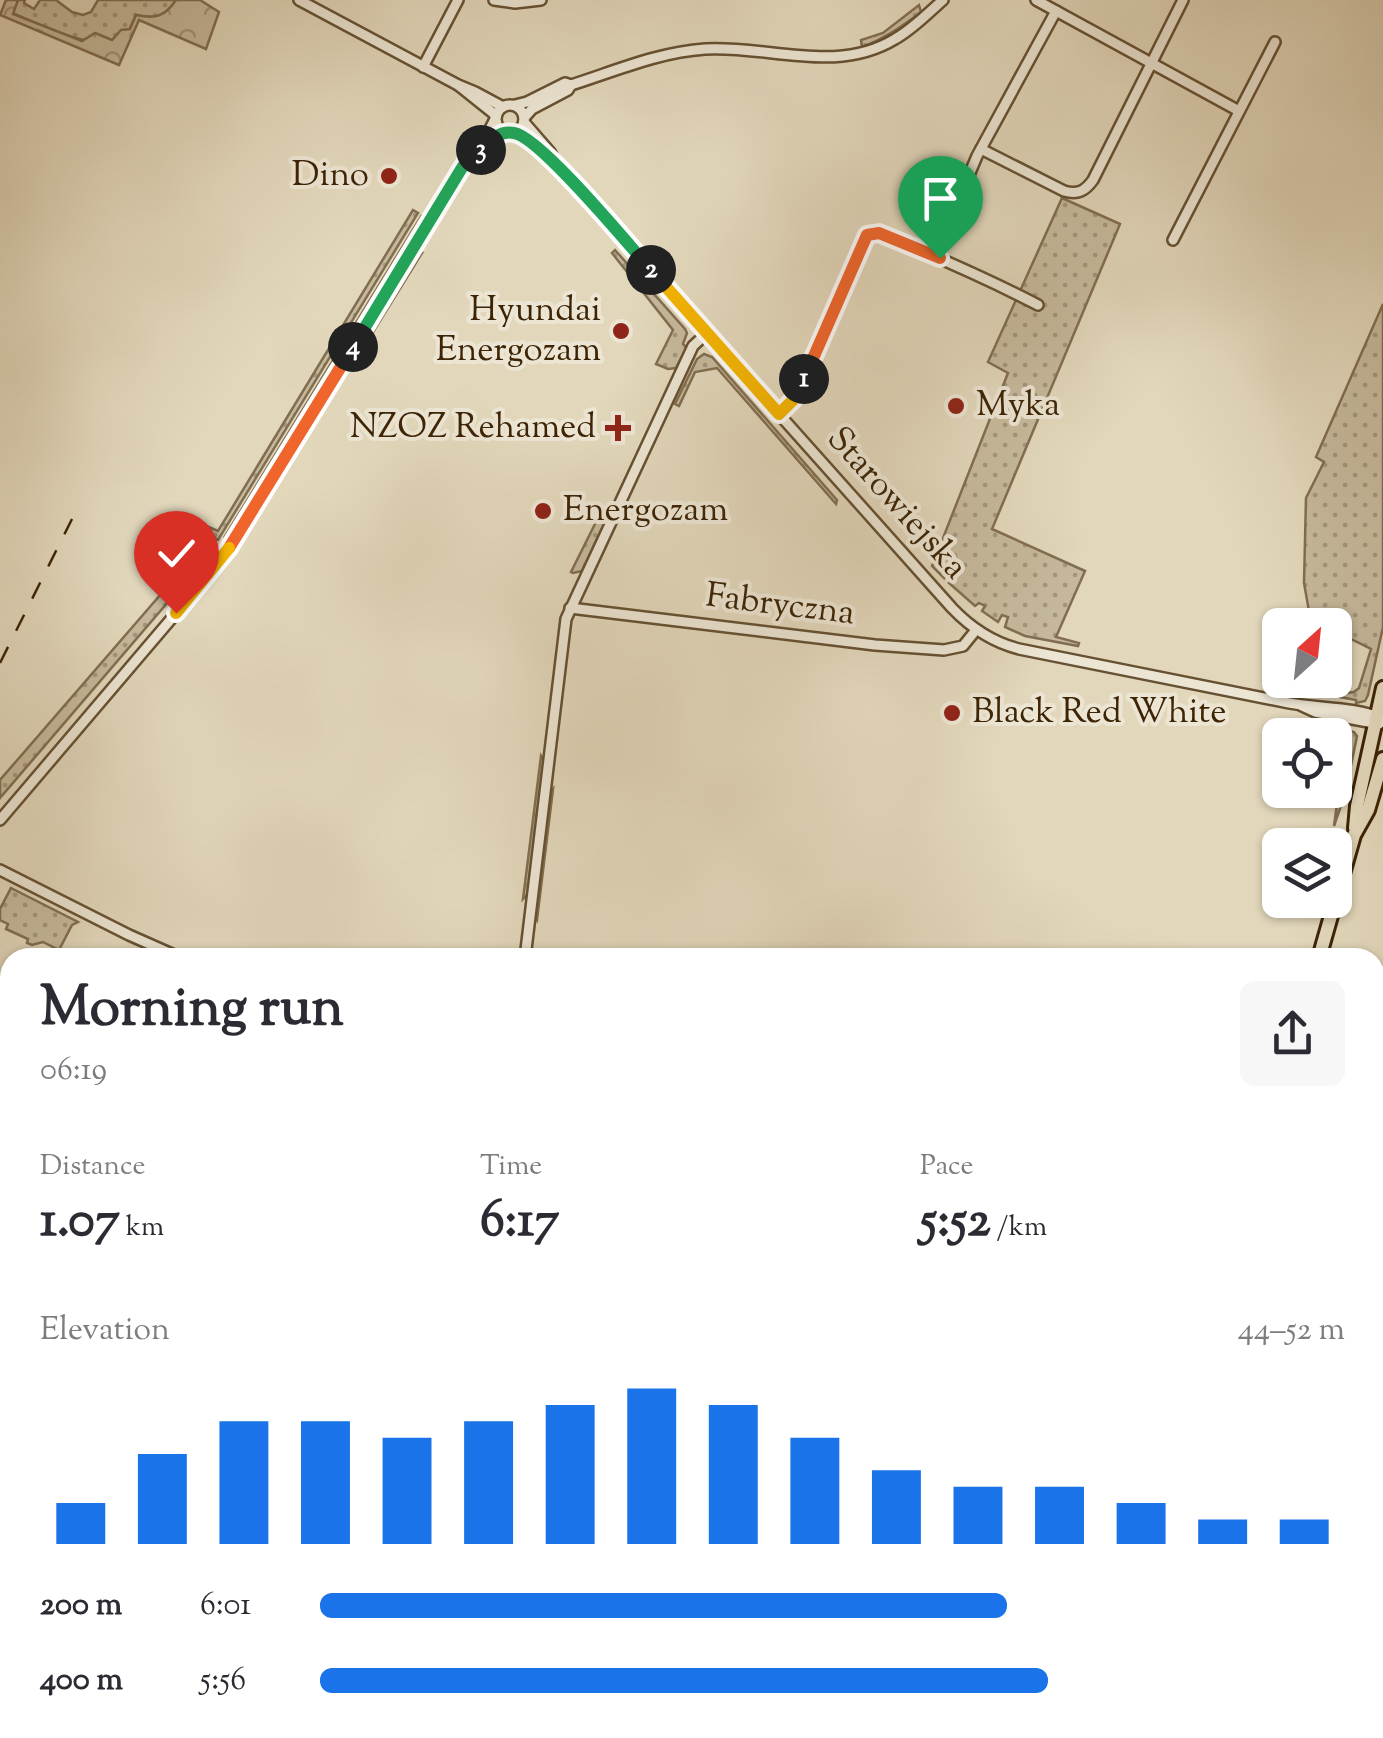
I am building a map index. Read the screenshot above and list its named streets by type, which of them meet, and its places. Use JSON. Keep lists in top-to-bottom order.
{
  "streets": {
    "street": ["Starowiejska", "Fabryczna"]
  },
  "crossings": [
    ["Starowiejska", "Fabryczna"]
  ],
  "places": {
    "other": [
      "Dino",
      "Hyundai Energozam",
      "Myka",
      "Energozam",
      "Black Red White"
    ],
    "health": ["NZOZ Rehamed"]
  },
  "north": "top right",
  "page": {
    "pins": [
      "3",
      "2",
      "4",
      "1"
    ],
    "heading": ["Morning run", "06:19"],
    "stats": [
      ["Distance", "1.07 km"],
      ["Time", "6:17"],
      ["Pace", "5:52 /km"]
    ],
    "chart": ["Elevation", "44–52 m"],
    "list": [
      {
        "name": "200 m",
        "note": "6:01"
      },
      {
        "name": "400 m",
        "note": "5:56"
      }
    ]
  }
}
